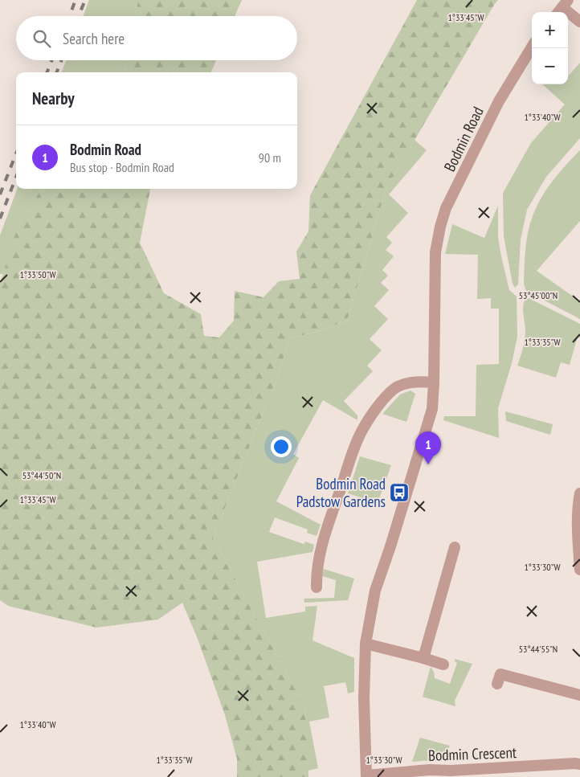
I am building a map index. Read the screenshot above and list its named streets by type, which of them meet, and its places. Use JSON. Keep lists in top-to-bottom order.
{
  "streets": {
    "street": ["Bodmin Road", "Bodmin Crescent"]
  },
  "crossings": [
    ["Bodmin Road", "Bodmin Crescent"]
  ],
  "places": {
    "bus stop": ["Bodmin Road Padstow Gardens"]
  },
  "page": {
    "map_buttons": ["+", "−"],
    "search": "Search here",
    "heading": "Nearby",
    "list": [
      {
        "mark": "1",
        "name": "Bodmin Road",
        "note": "Bus stop · Bodmin Road",
        "value": "90 m"
      }
    ],
    "pins": "1"
  },
  "coordinates": [
    "1°33'45\"W",
    "1°33'40\"W",
    "1°33'50\"W",
    "53°45'00\"N",
    "1°33'35\"W",
    "53°44'50\"N",
    "1°33'30\"W",
    "53°44'55\"N"
  ]
}
